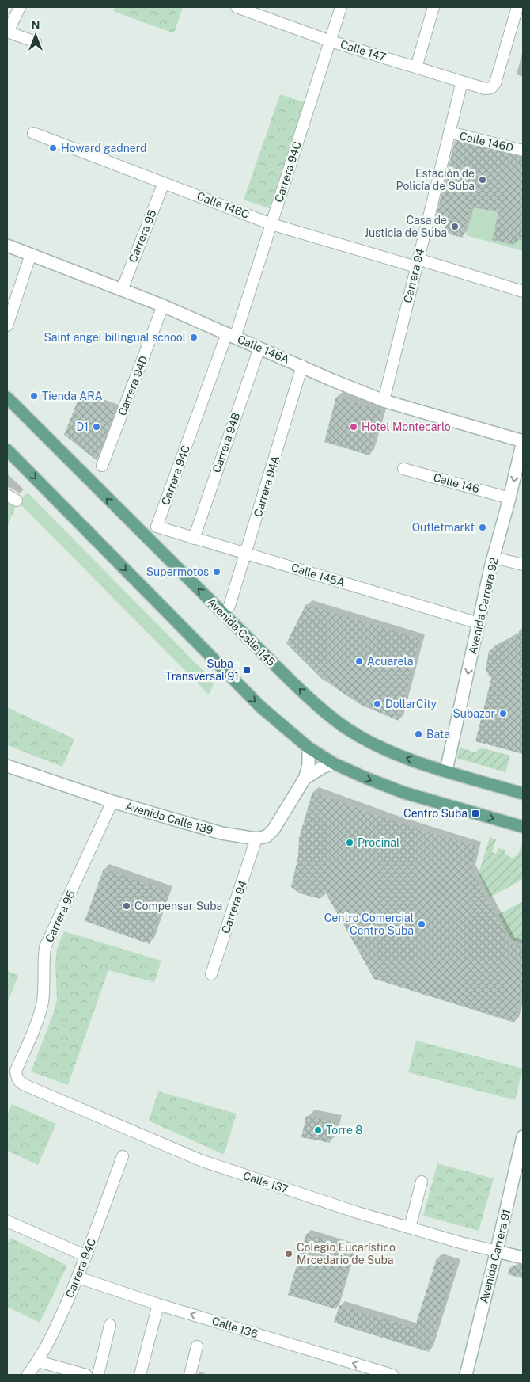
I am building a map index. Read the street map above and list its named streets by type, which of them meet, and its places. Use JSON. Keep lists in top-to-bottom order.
{
  "streets": {
    "main road": [
      "Calle 146A",
      "Avenida Carrera 92",
      "Avenida Calle 145",
      "Avenida Calle 139",
      "Calle 137",
      "Avenida Carrera 91"
    ],
    "street": [
      "Calle 147",
      "Calle 146D",
      "Carrera 94C",
      "Calle 146C",
      "Carrera 95",
      "Carrera 94",
      "Carrera 94D",
      "Carrera 94B",
      "Calle 146",
      "Carrera 94A",
      "Calle 145A",
      "Calle 136"
    ]
  },
  "crossings": [
    ["Calle 147", "Carrera 94C"],
    ["Calle 147", "Carrera 94"],
    ["Calle 146D", "Carrera 94"],
    ["Carrera 94C", "Calle 146C"],
    ["Carrera 94C", "Calle 146A"],
    ["Carrera 94C", "Calle 145A"],
    ["Carrera 94C", "Calle 136"],
    ["Calle 146C", "Carrera 95"],
    ["Calle 146C", "Carrera 94"],
    ["Carrera 95", "Calle 146A"],
    ["Carrera 95", "Avenida Calle 139"],
    ["Carrera 95", "Calle 137"],
    ["Carrera 94", "Calle 146A"],
    ["Carrera 94", "Avenida Calle 139"],
    ["Calle 146A", "Carrera 94D"],
    ["Calle 146A", "Carrera 94B"],
    ["Calle 146A", "Carrera 94A"],
    ["Calle 146A", "Avenida Carrera 92"],
    ["Carrera 94B", "Calle 145A"],
    ["Calle 146", "Avenida Carrera 92"],
    ["Carrera 94A", "Calle 145A"],
    ["Calle 145A", "Avenida Carrera 92"],
    ["Avenida Carrera 92", "Avenida Calle 145"],
    ["Calle 137", "Avenida Carrera 91"]
  ],
  "one_way": ["Avenida Carrera 92", "Calle 136"],
  "places": {
    "other": [
      "Howard gadnerd",
      "Estación de Policía de Suba",
      "Casa de Justicia de Suba",
      "Saint angel bilingual school",
      "Tienda ARA",
      "D1",
      "Hotel Montecarlo",
      "Outletmarkt",
      "Supermotos",
      "Acuarela",
      "DollarCity",
      "Subazar",
      "Bata",
      "Procinal",
      "Compensar Suba",
      "Centro Comercial Centro Suba",
      "Torre 8",
      "Colegio Eucarístico Mrcedario de Suba"
    ],
    "transit": ["Suba - Transversal 91", "Centro Suba"]
  },
  "north": "top"
}
